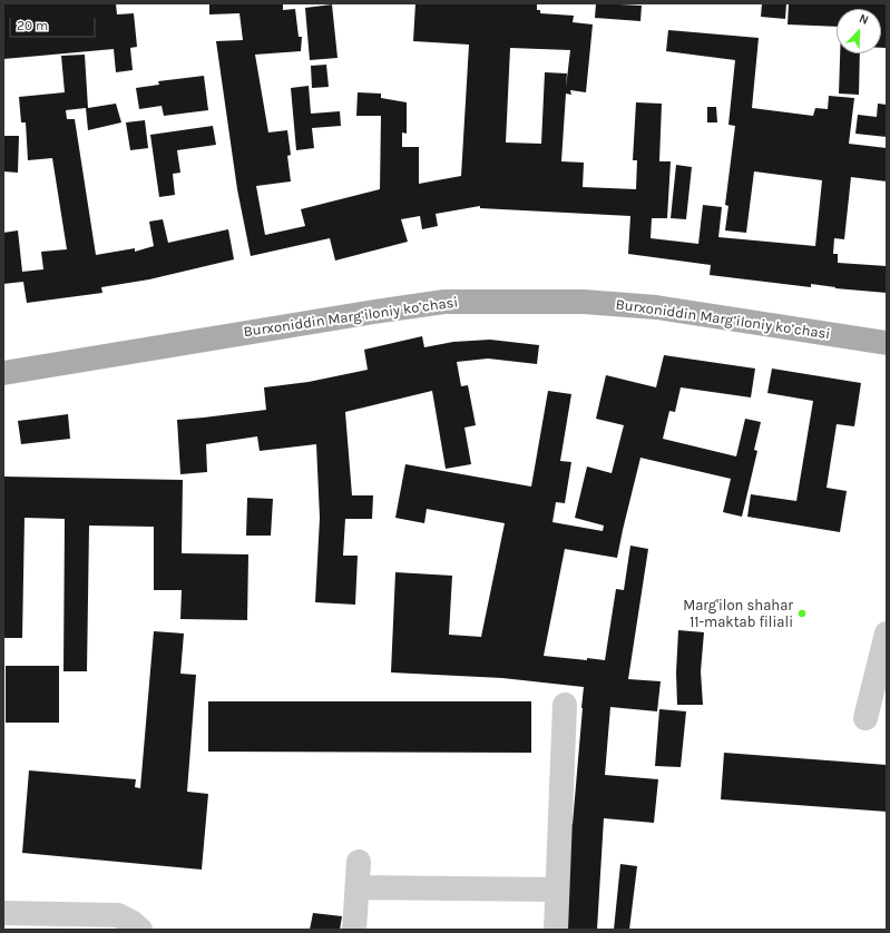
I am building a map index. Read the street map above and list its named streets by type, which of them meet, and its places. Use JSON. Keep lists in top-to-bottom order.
{
  "streets": {
    "main road": ["Burxoniddin Marg’iloniy ko’chasi"]
  },
  "places": ["Marg'ilon shahar 11-maktab filiali"],
  "scale_bar": "20 m",
  "north": "top right"
}
